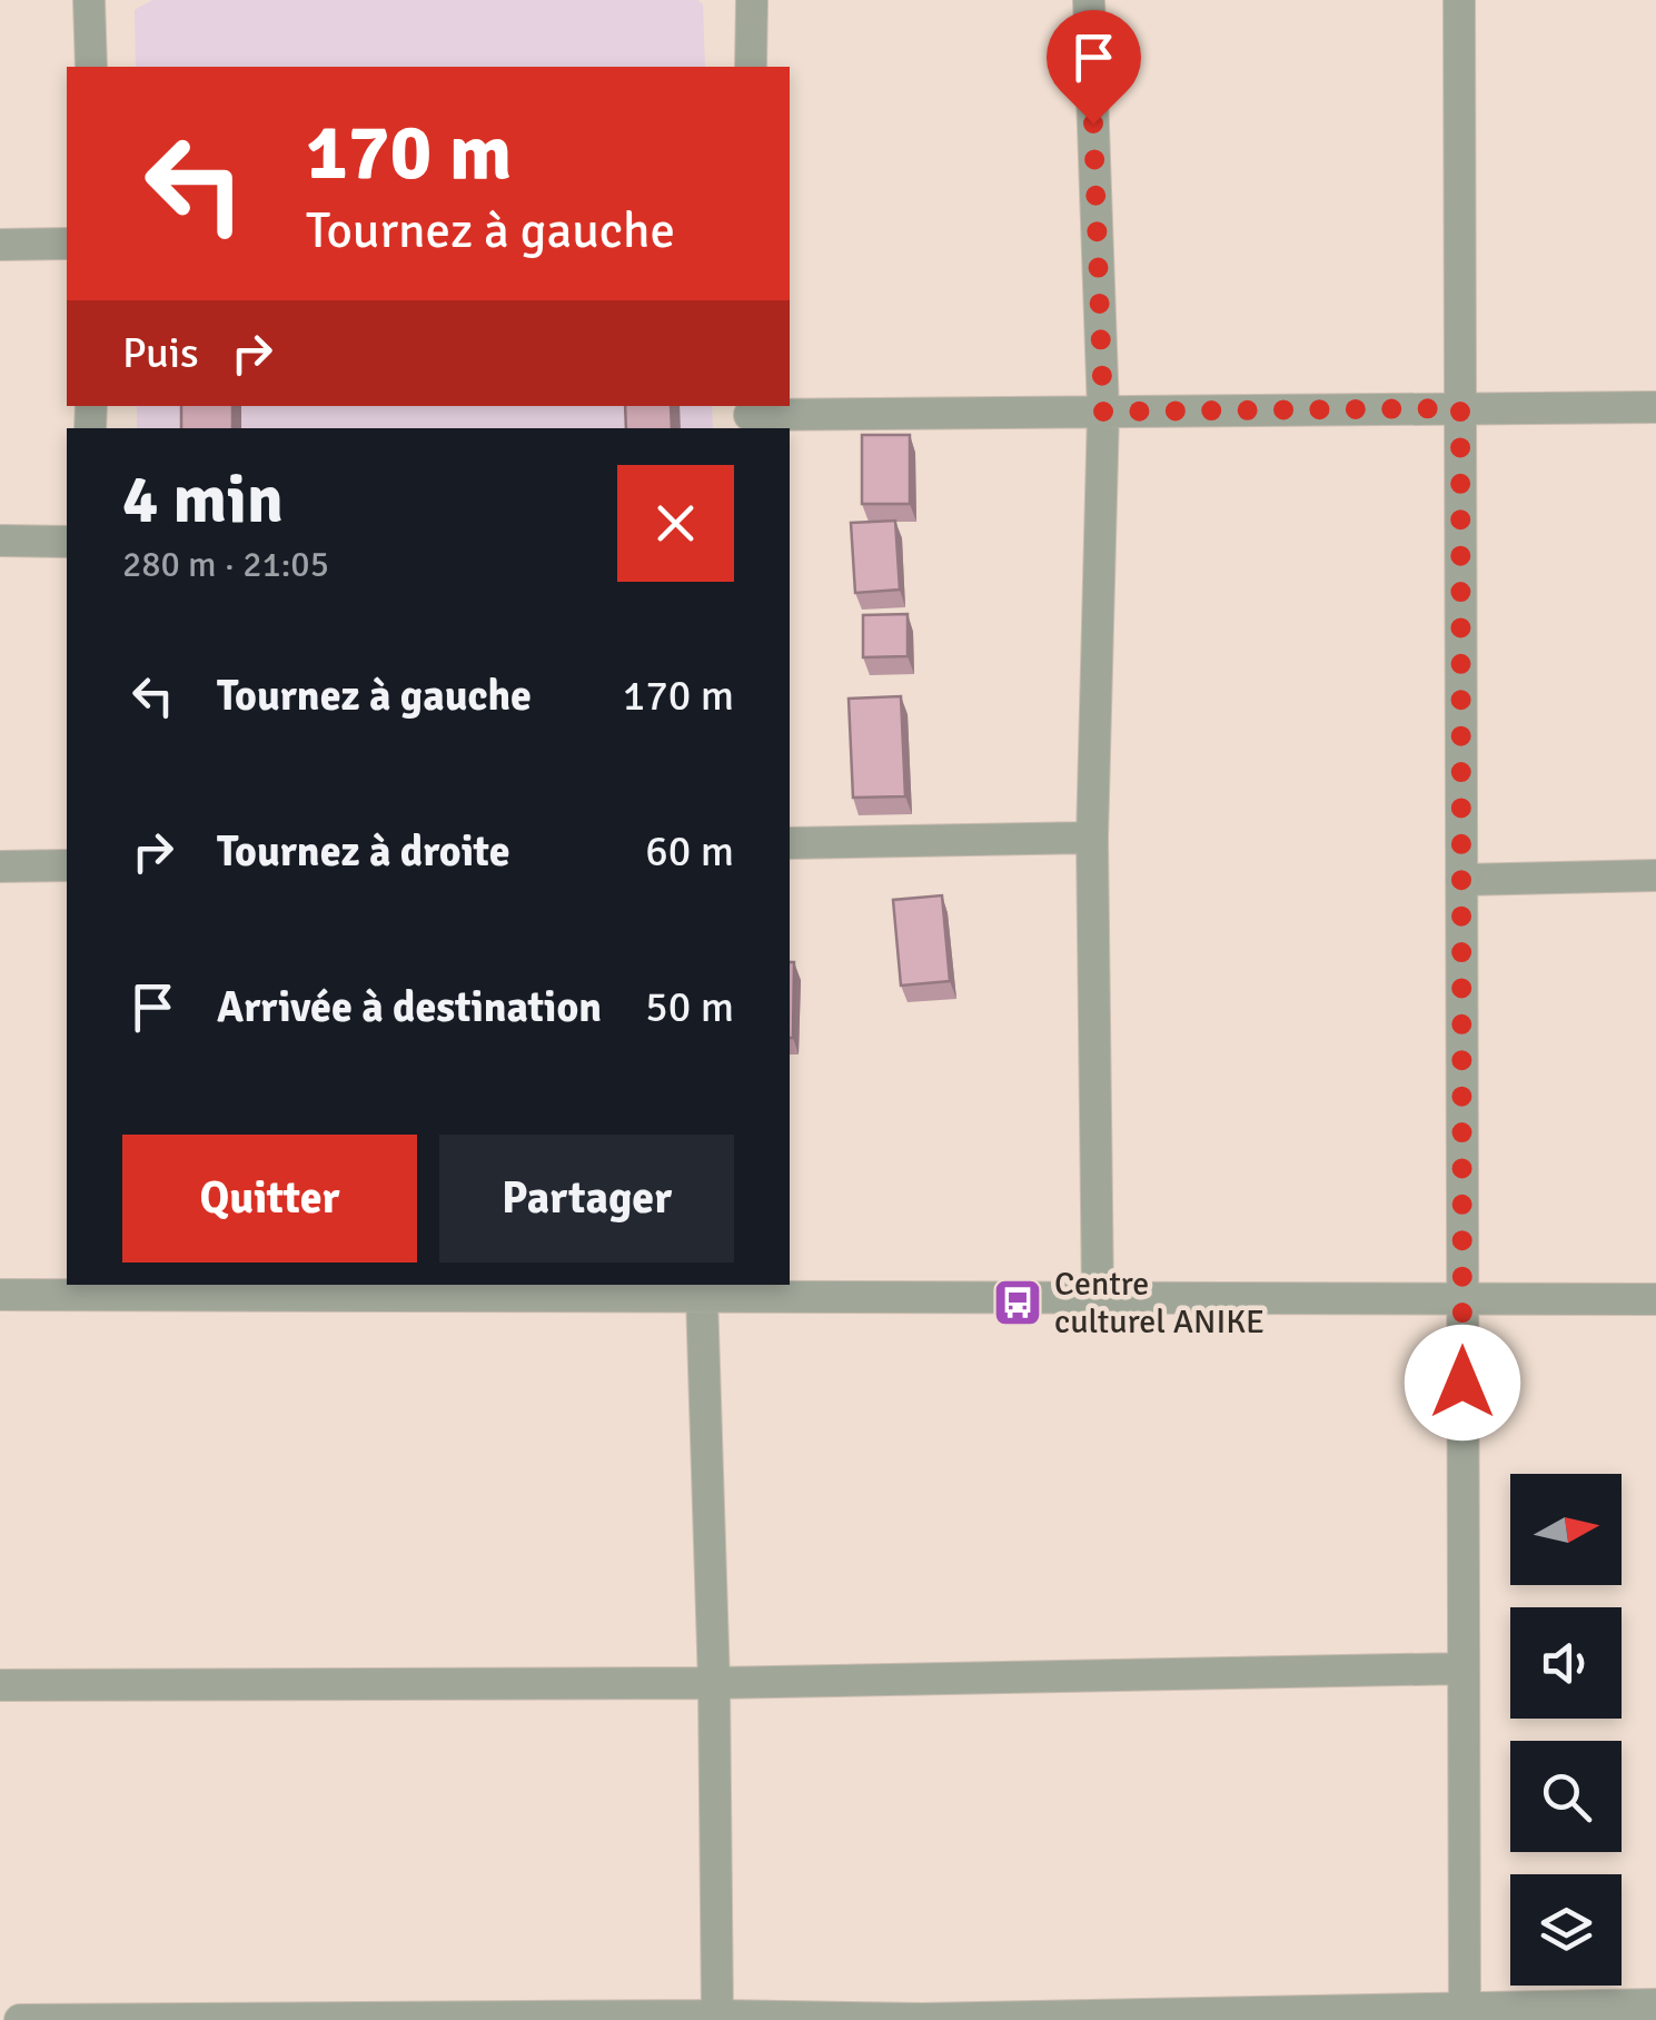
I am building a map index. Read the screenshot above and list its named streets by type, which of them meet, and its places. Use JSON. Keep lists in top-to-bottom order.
{
  "places": {
    "bus stop": ["Centre culturel ANIKE"]
  },
  "north": "right",
  "page": {
    "turn": ["170 m", "Tournez à gauche"],
    "then": "Puis",
    "heading": ["4 min", "280 m · 21:05"],
    "list": [
      {
        "name": "Tournez à gauche",
        "value": "170 m"
      },
      {
        "name": "Tournez à droite",
        "value": "60 m"
      },
      {
        "name": "Arrivée à destination",
        "value": "50 m"
      }
    ],
    "buttons": ["Quitter", "Partager"]
  }
}
